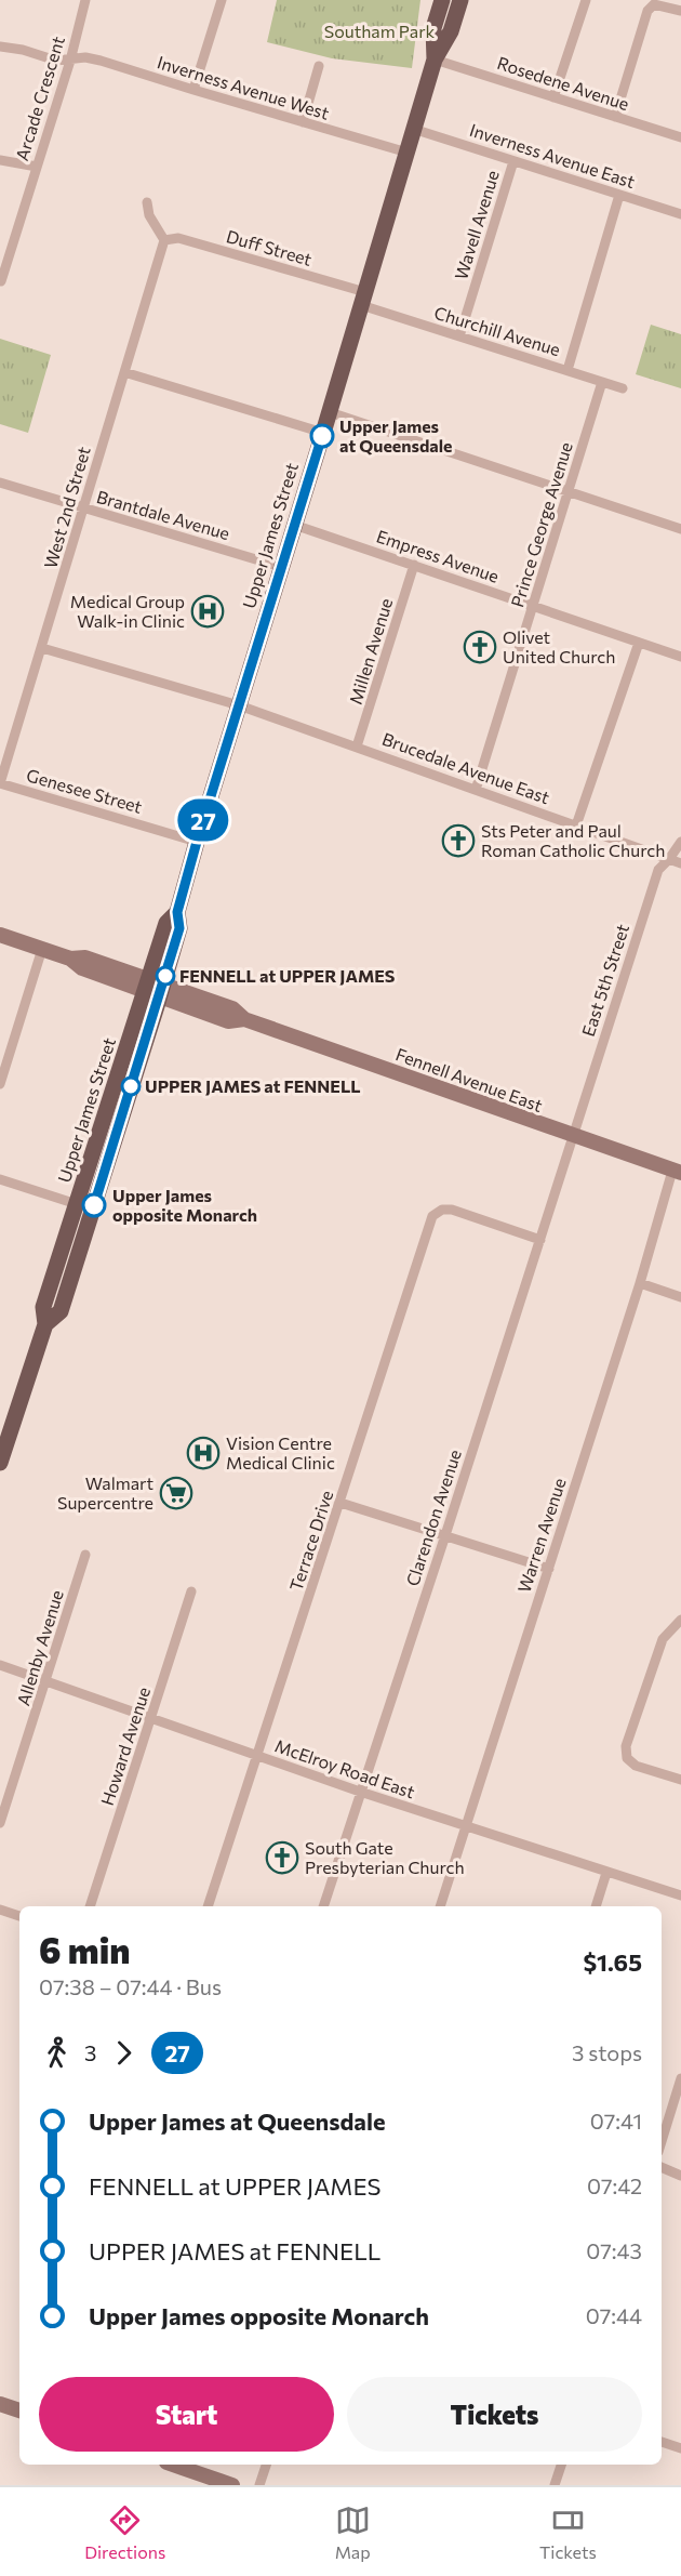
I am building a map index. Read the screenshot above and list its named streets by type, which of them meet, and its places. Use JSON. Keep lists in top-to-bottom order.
{
  "streets": {
    "main road": ["Upper James Street", "Fennell Avenue East"],
    "street": [
      "Rosedene Avenue",
      "Inverness Avenue West",
      "Arcade Crescent",
      "Inverness Avenue East",
      "Wavell Avenue",
      "Duff Street",
      "Churchill Avenue",
      "West 2nd Street",
      "Brantdale Avenue",
      "Prince George Avenue",
      "Empress Avenue",
      "Millen Avenue",
      "Brucedale Avenue East",
      "Genesee Street",
      "East 5th Street",
      "Clarendon Avenue",
      "Warren Avenue",
      "Terrace Drive",
      "Allenby Avenue",
      "Howard Avenue",
      "McElroy Road East"
    ]
  },
  "crossings": [
    ["Rosedene Avenue", "Upper James Street"],
    ["Inverness Avenue West", "Arcade Crescent"],
    ["Inverness Avenue West", "Upper James Street"],
    ["Inverness Avenue East", "Wavell Avenue"],
    ["Inverness Avenue East", "Upper James Street"],
    ["Wavell Avenue", "Churchill Avenue"],
    ["Duff Street", "Churchill Avenue"],
    ["Duff Street", "West 2nd Street"],
    ["Duff Street", "Upper James Street"],
    ["Churchill Avenue", "Prince George Avenue"],
    ["Churchill Avenue", "Upper James Street"],
    ["West 2nd Street", "Brantdale Avenue"],
    ["West 2nd Street", "Brucedale Avenue East"],
    ["West 2nd Street", "Genesee Street"],
    ["Brantdale Avenue", "Upper James Street"],
    ["Prince George Avenue", "Empress Avenue"],
    ["Prince George Avenue", "Brucedale Avenue East"],
    ["Upper James Street", "Empress Avenue"],
    ["Upper James Street", "Brucedale Avenue East"],
    ["Upper James Street", "Genesee Street"],
    ["Upper James Street", "Fennell Avenue East"],
    ["Empress Avenue", "Millen Avenue"],
    ["Millen Avenue", "Brucedale Avenue East"],
    ["Brucedale Avenue East", "East 5th Street"],
    ["East 5th Street", "Fennell Avenue East"],
    ["East 5th Street", "Clarendon Avenue"],
    ["Fennell Avenue East", "Clarendon Avenue"],
    ["Fennell Avenue East", "Warren Avenue"],
    ["Clarendon Avenue", "Terrace Drive"],
    ["Clarendon Avenue", "McElroy Road East"],
    ["Warren Avenue", "McElroy Road East"],
    ["Terrace Drive", "McElroy Road East"],
    ["Allenby Avenue", "McElroy Road East"],
    ["Howard Avenue", "McElroy Road East"]
  ],
  "parks": ["Southam Park"],
  "places": {
    "other": [
      "Upper James at Queensdale",
      "FENNELL at UPPER JAMES",
      "UPPER JAMES at FENNELL",
      "Upper James opposite Monarch"
    ],
    "hospital": ["Medical Group Walk-in Clinic", "Vision Centre Medical Clinic"],
    "church": ["Olivet United Church", "Sts Peter and Paul Roman Catholic Church", "South Gate Presbyterian Church"],
    "supermarket": ["Walmart Supercentre"]
  },
  "lines": ["bus line 27"],
  "page": {
    "on_map": "27",
    "heading": ["6 min", "07:38 – 07:44 · Bus", "$1.65"],
    "legs": ["3", "27", "3 stops"],
    "list": [
      {
        "name": "Upper James at Queensdale",
        "value": "07:41"
      },
      {
        "name": "FENNELL at UPPER JAMES",
        "value": "07:42"
      },
      {
        "name": "UPPER JAMES at FENNELL",
        "value": "07:43"
      },
      {
        "name": "Upper James opposite Monarch",
        "value": "07:44"
      }
    ],
    "buttons": ["Start", "Tickets"],
    "tabs": ["Directions", "Map", "Tickets"]
  }
}
